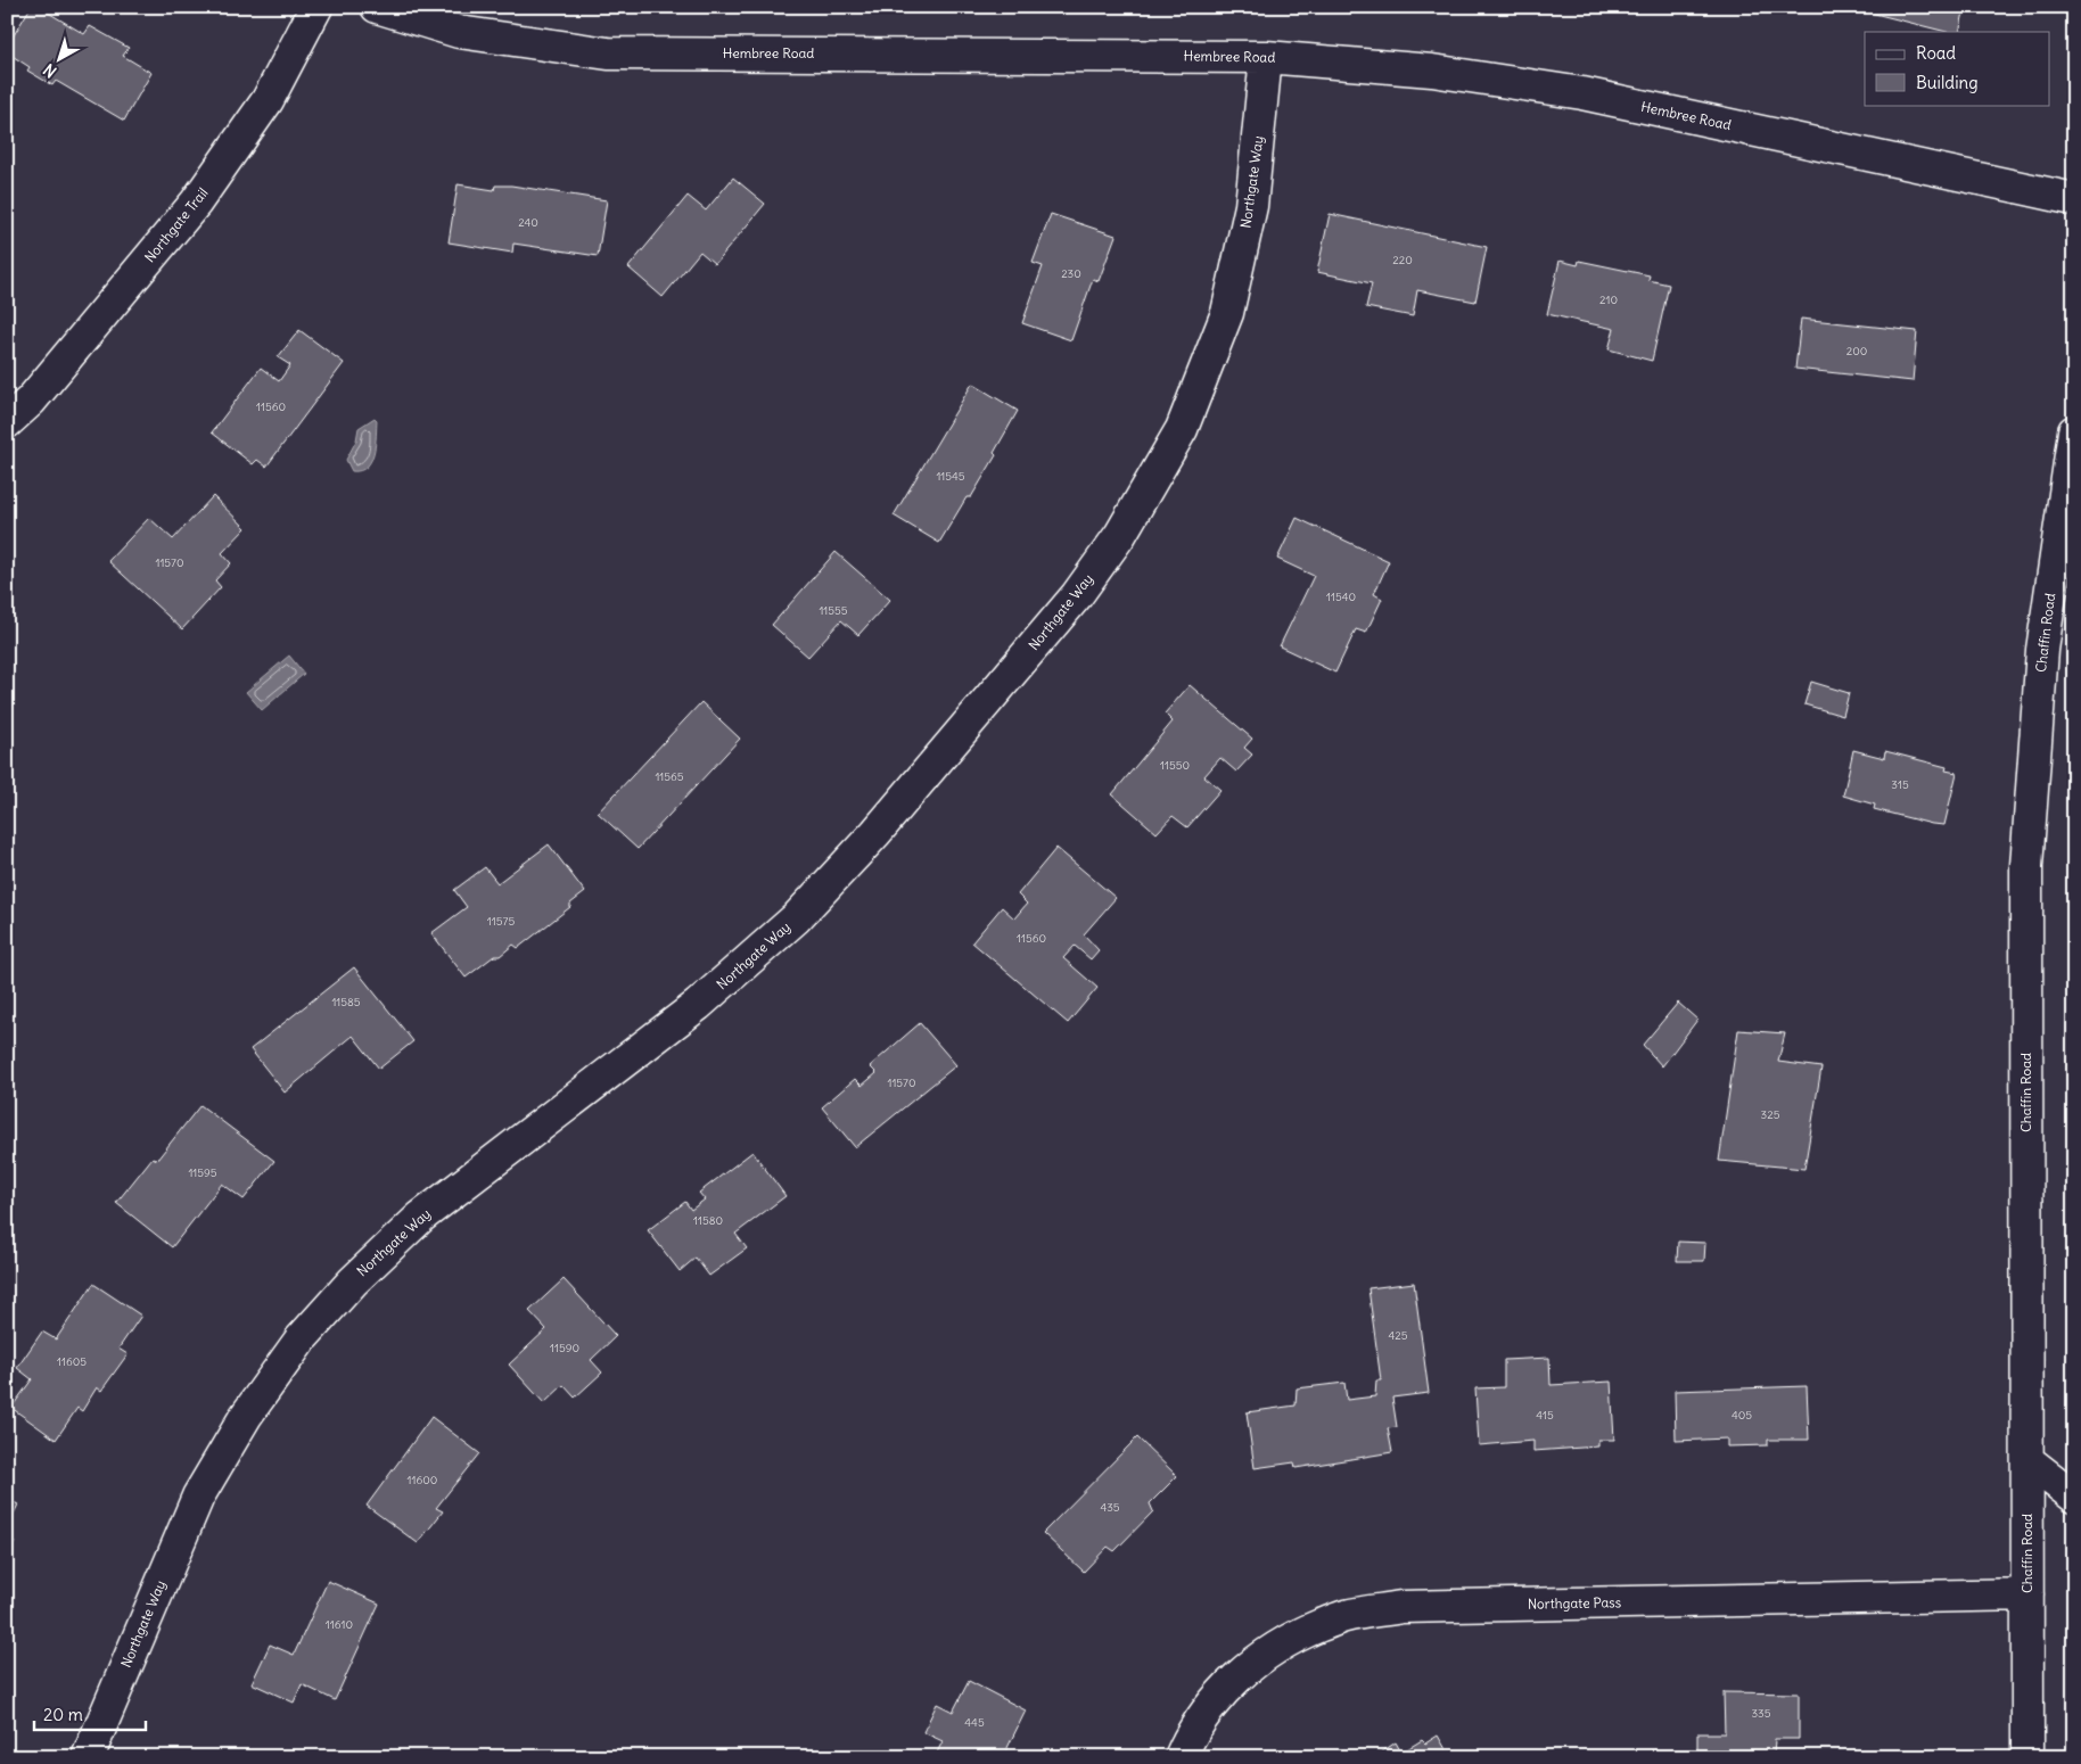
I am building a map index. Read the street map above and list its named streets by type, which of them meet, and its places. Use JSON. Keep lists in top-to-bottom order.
{
  "streets": {
    "street": [
      "Hembree Road",
      "Northgate Way",
      "Northgate Trail",
      "Chaffin Road",
      "Northgate Pass"
    ]
  },
  "crossings": [
    ["Hembree Road", "Northgate Way"],
    ["Chaffin Road", "Northgate Pass"]
  ],
  "house_numbers": [
    "240",
    "220",
    "230",
    "210",
    "200",
    "11560",
    "11545",
    "11570",
    "11540",
    "11555",
    "11550",
    "11565",
    "315",
    "11575",
    "11560",
    "11585",
    "11570",
    "325",
    "11595",
    "11580",
    "425",
    "11590",
    "11605",
    "415",
    "405",
    "11600",
    "435",
    "11610",
    "335",
    "445"
  ],
  "legend": ["Road", "Building"],
  "scale_bar": "20 m",
  "north": "bottom left"
}
